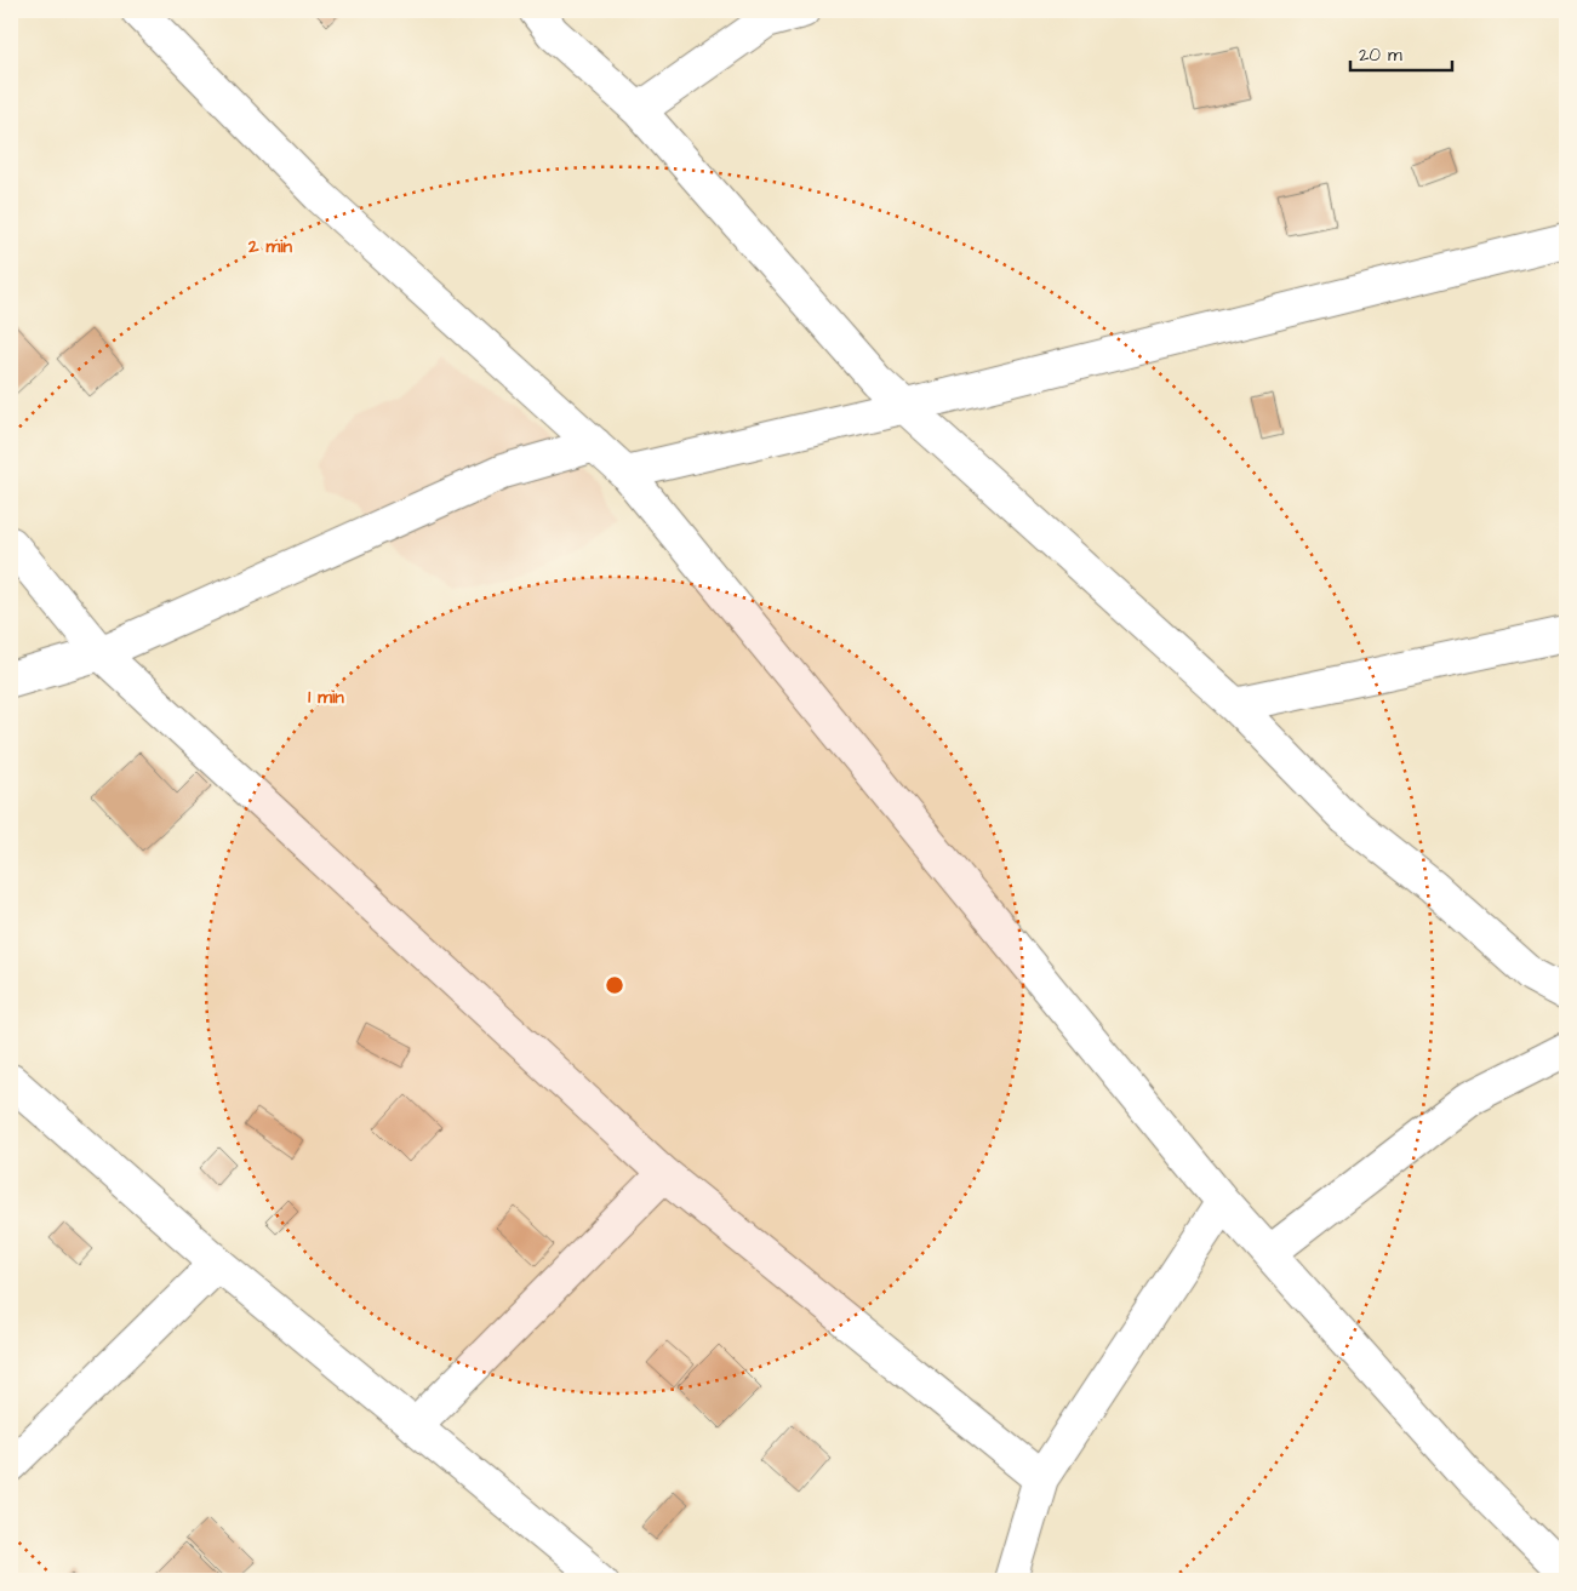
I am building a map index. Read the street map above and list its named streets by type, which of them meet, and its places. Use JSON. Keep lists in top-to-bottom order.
{
  "scale_bar": "20 m",
  "rings": ["2 min", "1 min"]
}
